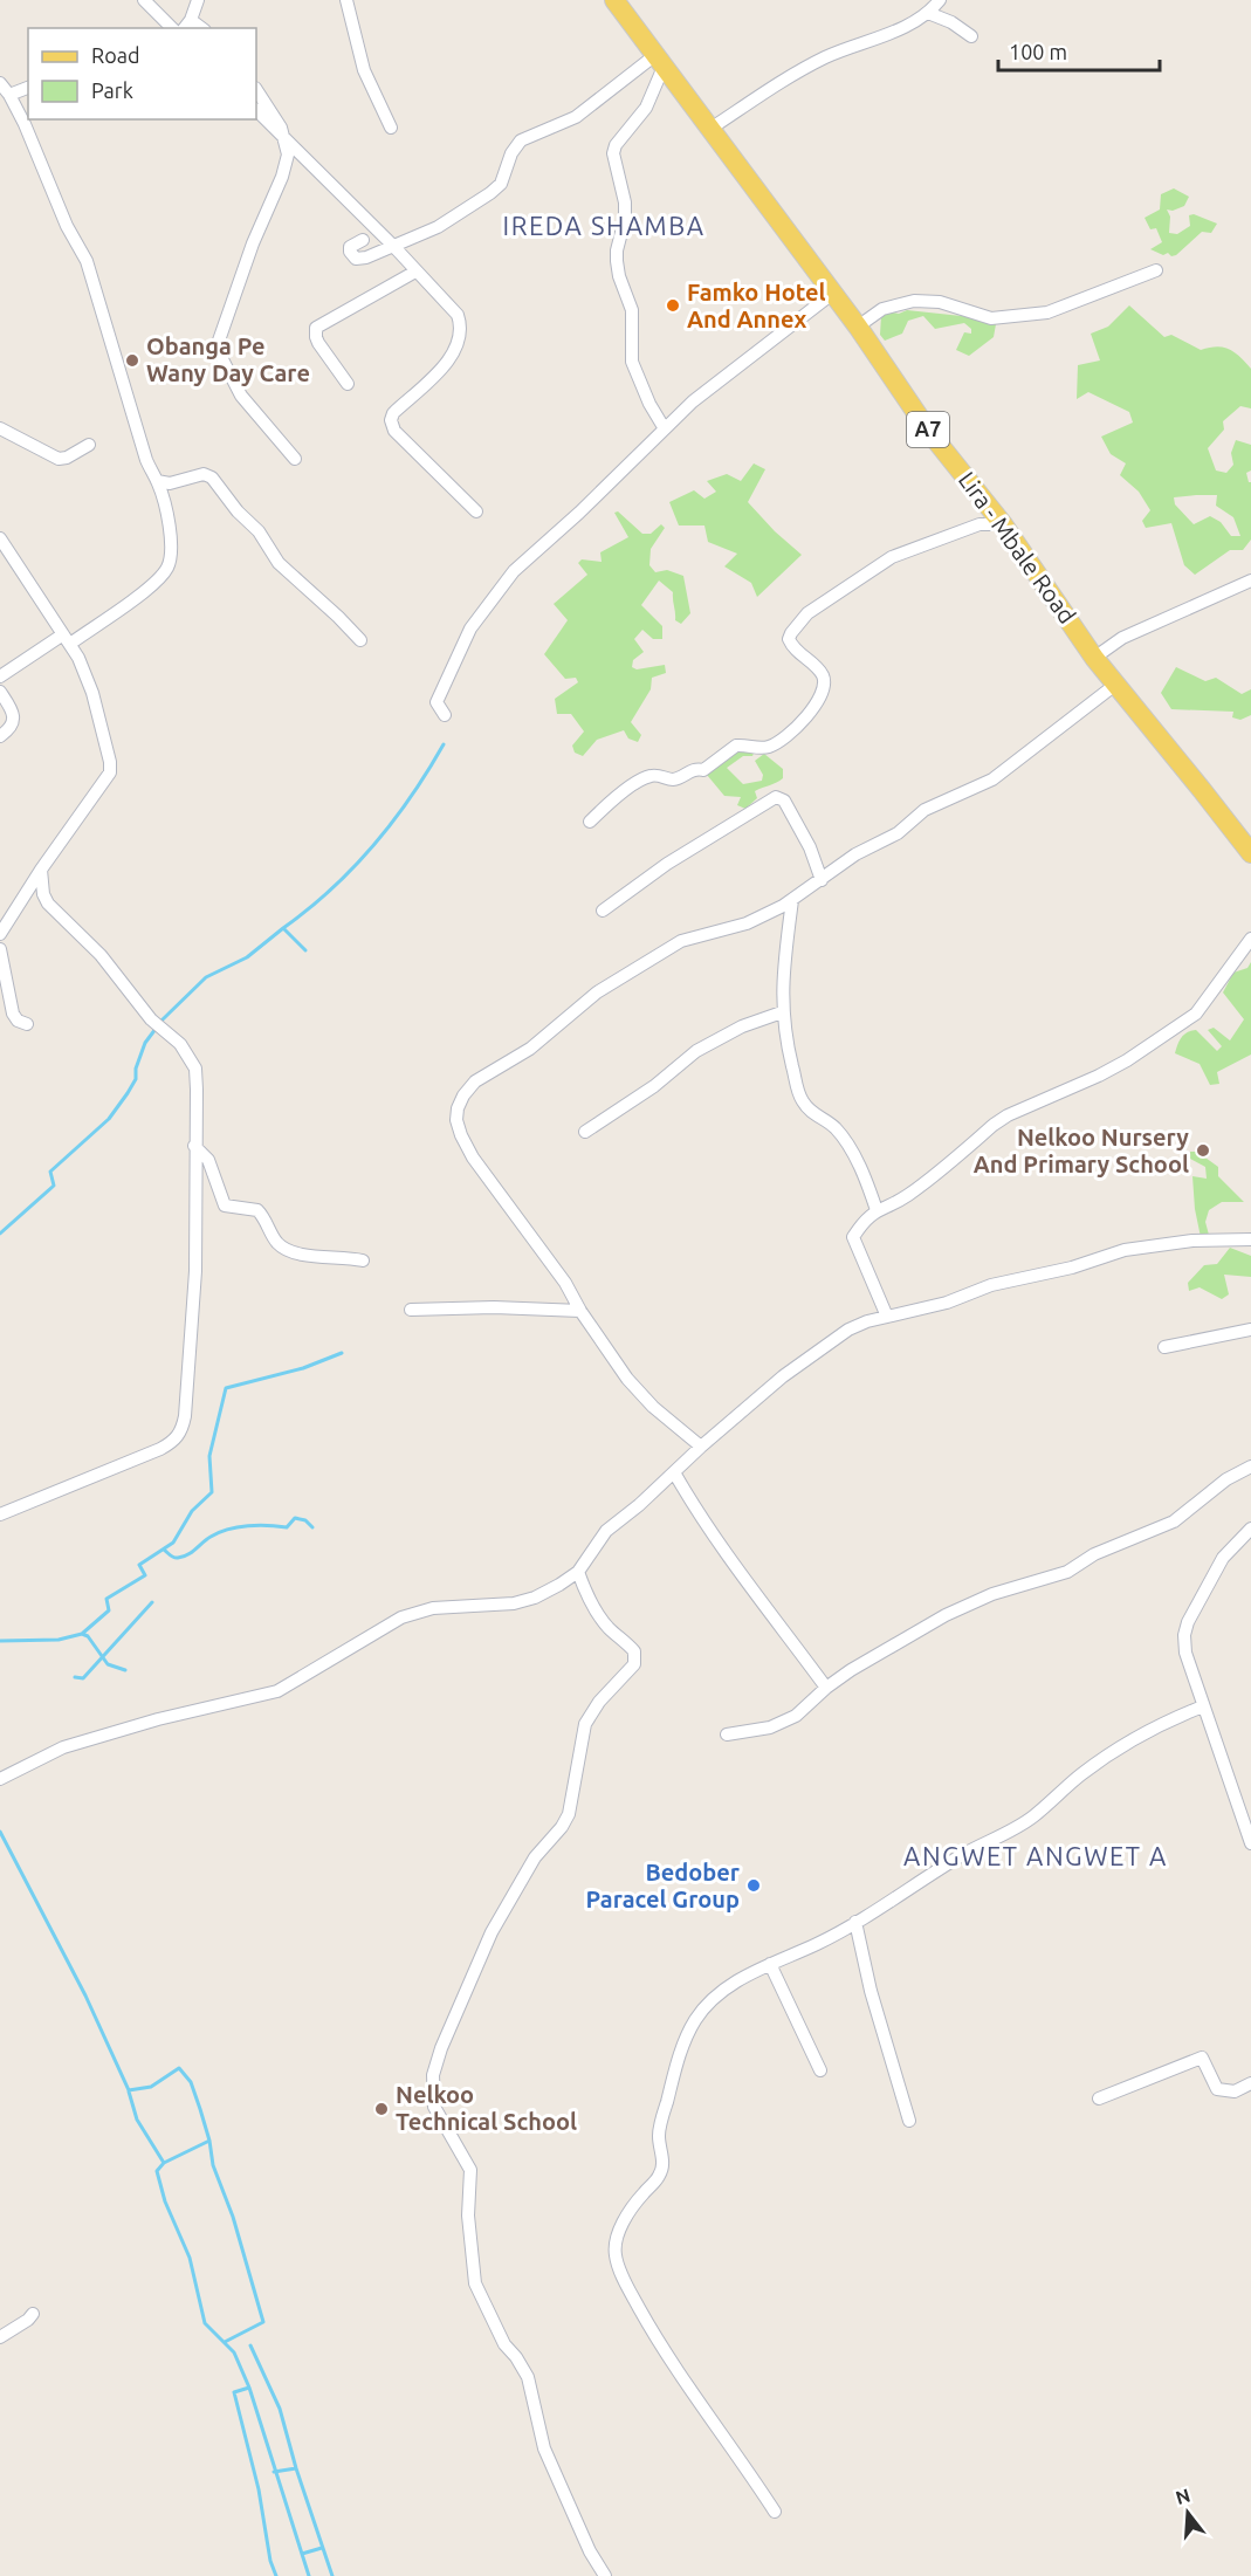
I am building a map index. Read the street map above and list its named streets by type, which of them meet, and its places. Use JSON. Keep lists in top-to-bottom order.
{
  "streets": {
    "main road": ["A7", "Lira - Mbale Road"]
  },
  "districts": ["IREDA SHAMBA", "ANGWET ANGWET A"],
  "places": [
    "Famko Hotel And Annex",
    "Obanga Pe Wany Day Care",
    "Nelkoo Nursery And Primary School",
    "Bedober Paracel Group",
    "Nelkoo Technical School"
  ],
  "legend": ["Road", "Park"],
  "scale_bar": "100 m",
  "north": "top"
}
